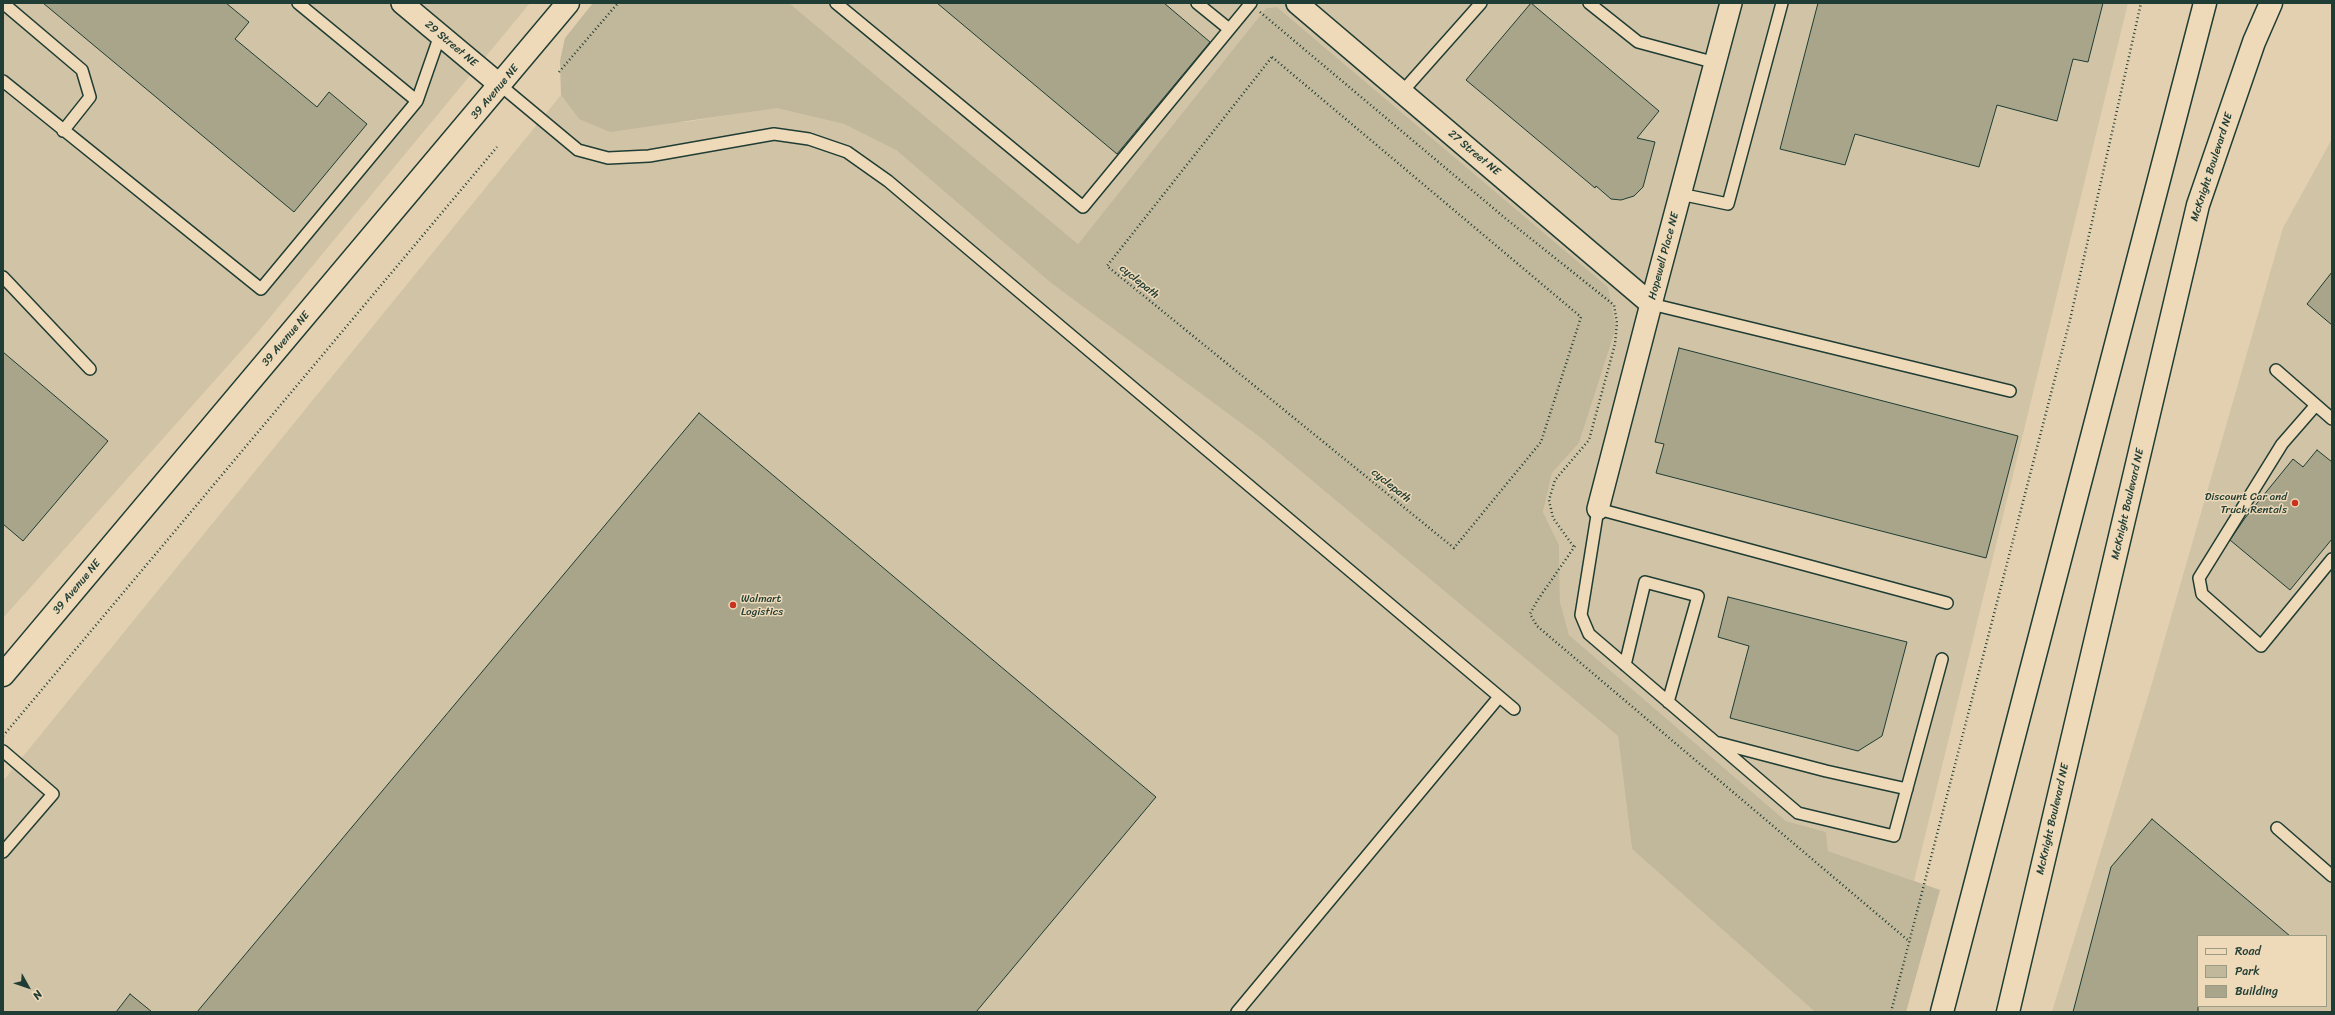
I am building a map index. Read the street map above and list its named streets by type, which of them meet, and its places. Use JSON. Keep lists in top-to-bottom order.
{
  "streets": {
    "main road": ["39 Avenue NE", "McKnight Boulevard NE"],
    "street": ["29 Street NE", "27 Street NE", "Hopewell Place NE"],
    "path": ["cyclepath"]
  },
  "crossings": [
    ["29 Street NE", "39 Avenue NE"],
    ["27 Street NE", "Hopewell Place NE"]
  ],
  "places": ["Discount Car and Truck Rentals", "Walmart Logistics"],
  "legend": ["Road", "Park", "Building"],
  "north": "bottom right"
}
